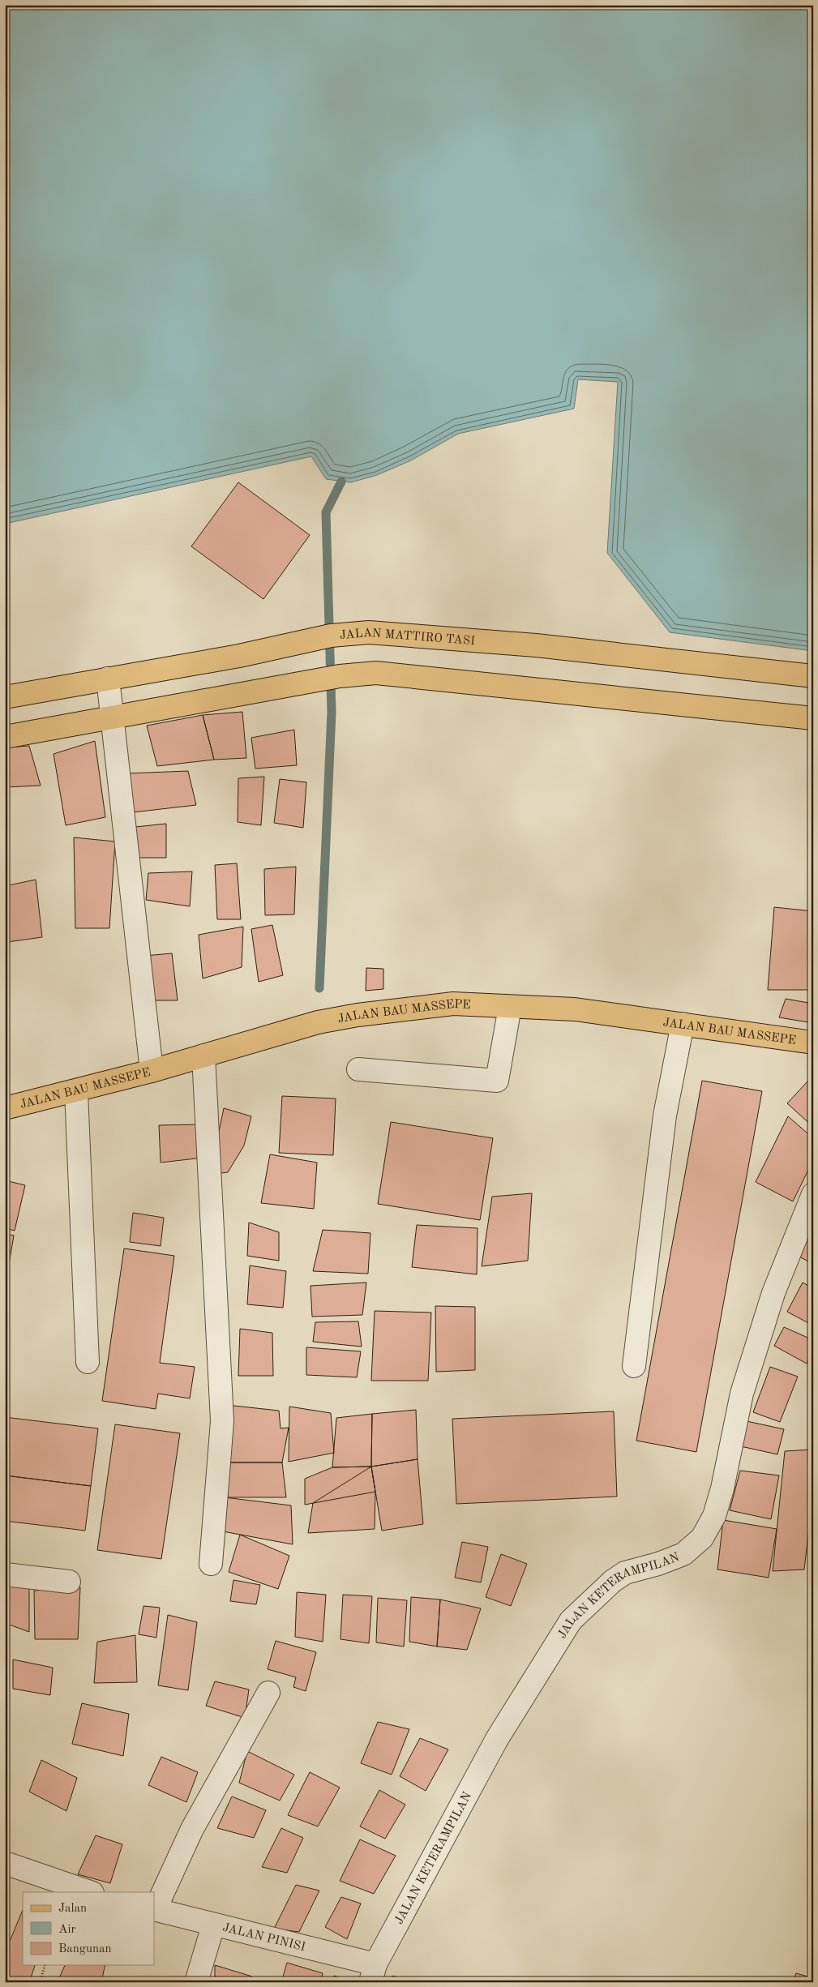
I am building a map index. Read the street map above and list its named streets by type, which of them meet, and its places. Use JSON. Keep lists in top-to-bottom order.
{
  "streets": {
    "main road": ["JALAN MATTIRO TASI", "JALAN BAU MASSEPE"],
    "street": ["JALAN KETERAMPILAN", "JALAN PINISI"]
  },
  "crossings": [
    ["JALAN KETERAMPILAN", "JALAN PINISI"]
  ],
  "legend": ["Jalan", "Air", "Bangunan"]
}
